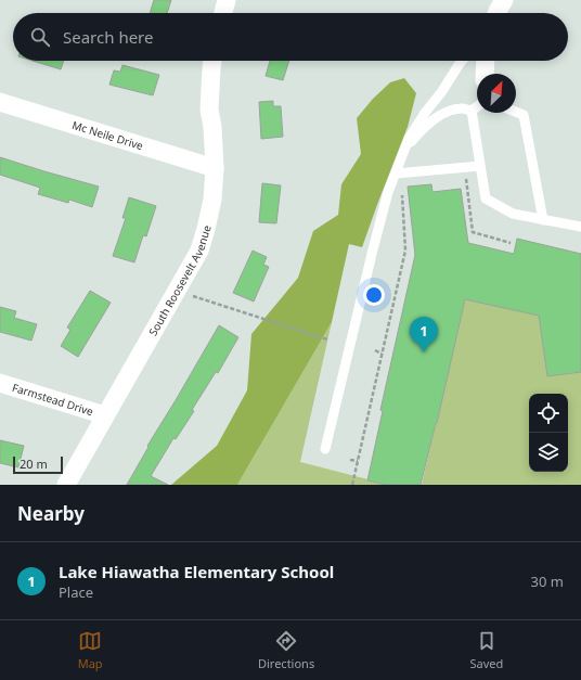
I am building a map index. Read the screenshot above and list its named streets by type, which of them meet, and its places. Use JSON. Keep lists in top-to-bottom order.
{
  "streets": {
    "street": ["Mc Neile Drive", "South Roosevelt Avenue", "Farmstead Drive"]
  },
  "crossings": [
    ["Mc Neile Drive", "South Roosevelt Avenue"],
    ["South Roosevelt Avenue", "Farmstead Drive"]
  ],
  "scale_bar": "20 m",
  "north": "top right",
  "page": {
    "search": "Search here",
    "pins": "1",
    "scale": "20 m",
    "heading": "Nearby",
    "list": [
      {
        "mark": "1",
        "name": "Lake Hiawatha Elementary School",
        "note": "Place",
        "value": "30 m"
      }
    ],
    "nav": ["Map", "Directions", "Saved"]
  }
}
